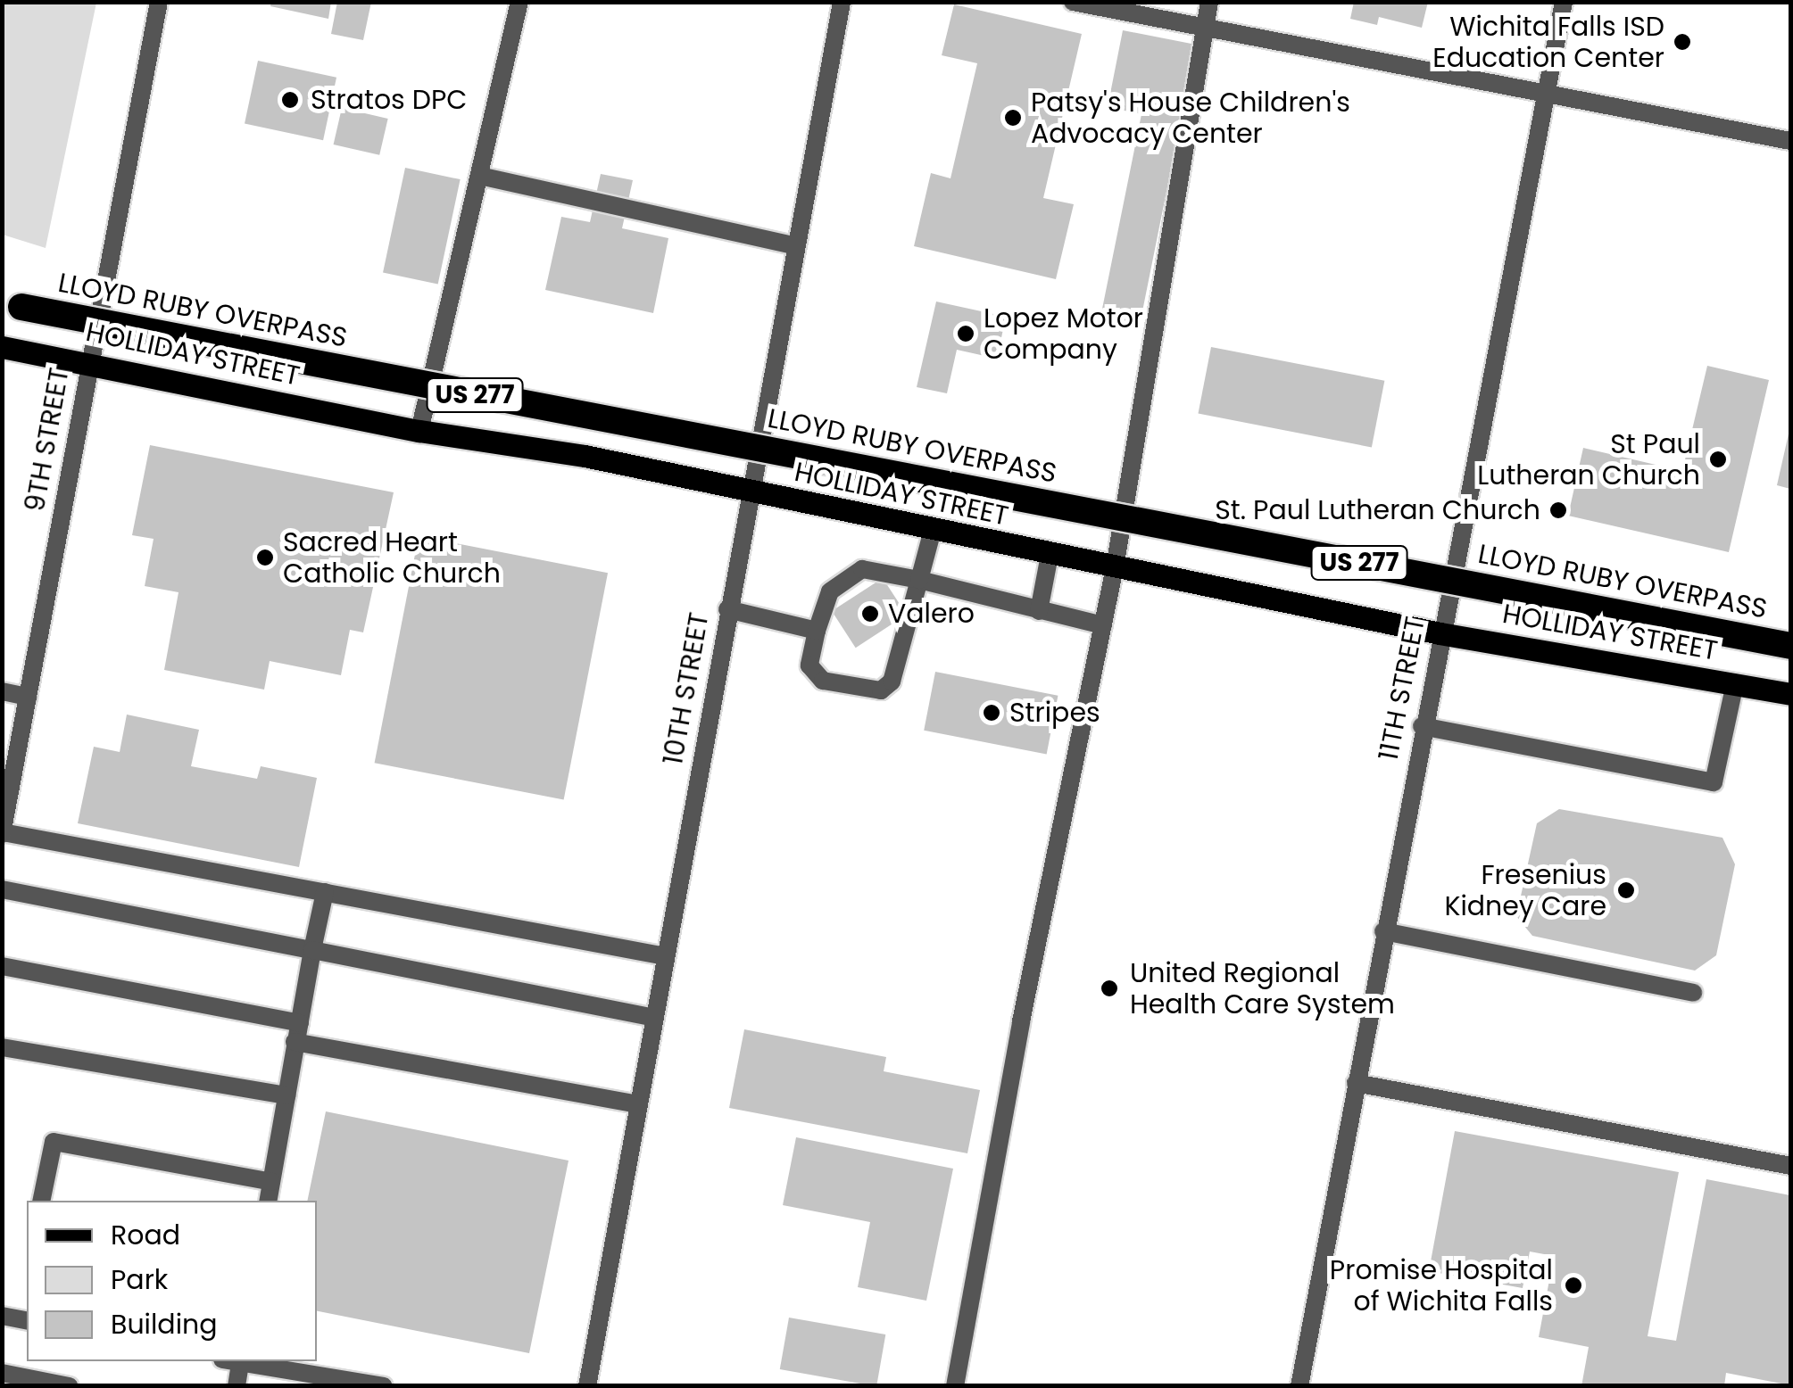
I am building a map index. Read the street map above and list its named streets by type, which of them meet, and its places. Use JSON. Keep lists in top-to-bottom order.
{
  "streets": {
    "highway": ["LLOYD RUBY OVERPASS", "US 277"],
    "main road": ["HOLLIDAY STREET"],
    "street": ["9TH STREET", "10TH STREET", "11TH STREET"]
  },
  "crossings": [
    ["HOLLIDAY STREET", "9TH STREET"],
    ["HOLLIDAY STREET", "10TH STREET"],
    ["HOLLIDAY STREET", "11TH STREET"]
  ],
  "places": [
    "Wichita Falls ISD Education Center",
    "Stratos DPC",
    "Patsy's House Children's Advocacy Center",
    "Lopez Motor Company",
    "St Paul Lutheran Church",
    "St. Paul Lutheran Church",
    "Sacred Heart Catholic Church",
    "Valero",
    "Stripes",
    "Fresenius Kidney Care",
    "United Regional Health Care System",
    "Promise Hospital of Wichita Falls"
  ],
  "legend": ["Road", "Park", "Building"]
}
